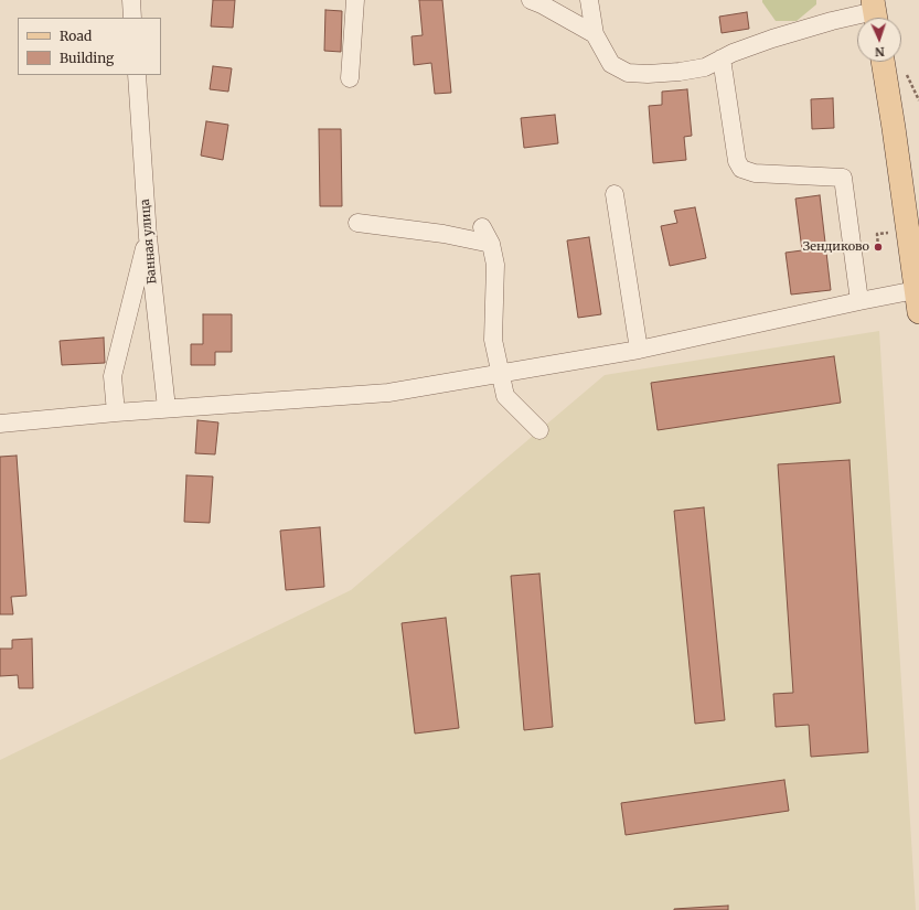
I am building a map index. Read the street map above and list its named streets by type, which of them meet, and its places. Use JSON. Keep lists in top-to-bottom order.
{
  "streets": {
    "street": ["Банная улица"]
  },
  "places": ["Зендиково"],
  "legend": ["Road", "Building"],
  "north": "bottom"
}
